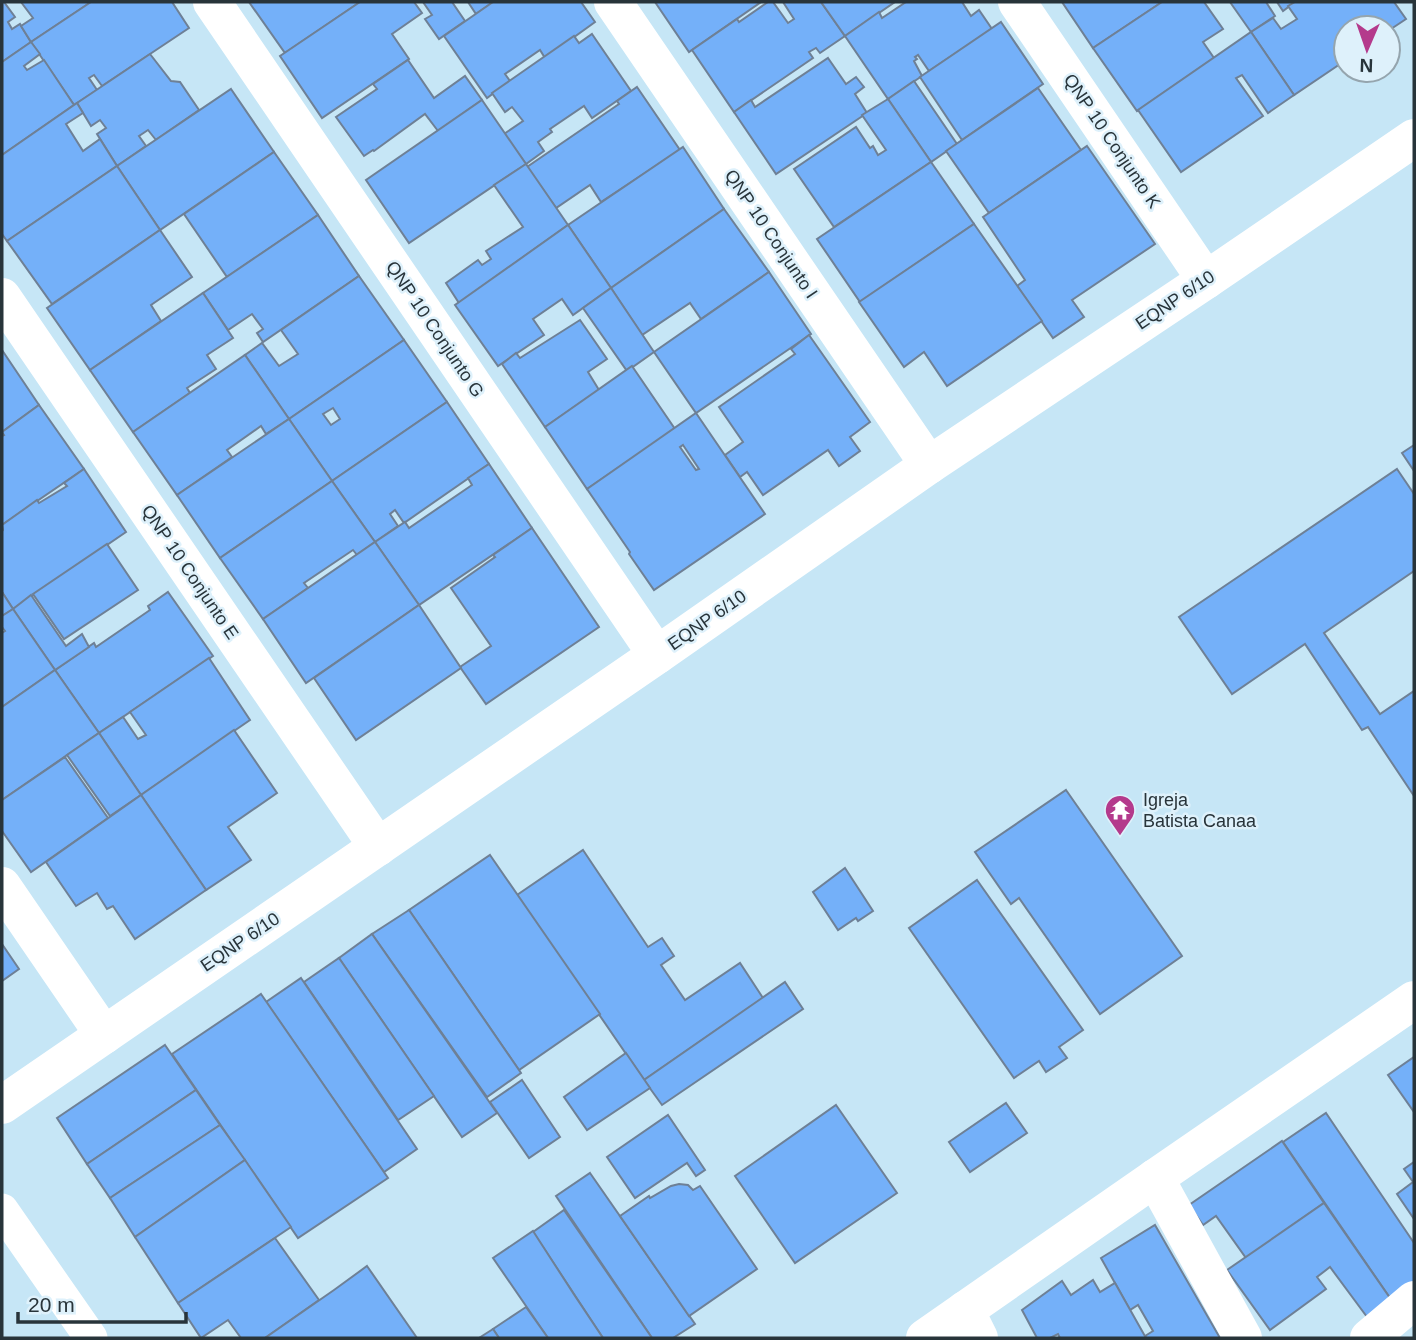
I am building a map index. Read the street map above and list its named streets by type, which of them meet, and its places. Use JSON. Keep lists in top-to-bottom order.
{
  "streets": {
    "street": [
      "QNP 10 Conjunto K",
      "QNP 10 Conjunto I",
      "EQNP 6/10",
      "QNP 10 Conjunto G",
      "QNP 10 Conjunto E"
    ]
  },
  "crossings": [
    ["QNP 10 Conjunto K", "EQNP 6/10"],
    ["QNP 10 Conjunto I", "EQNP 6/10"],
    ["EQNP 6/10", "QNP 10 Conjunto G"],
    ["EQNP 6/10", "QNP 10 Conjunto E"]
  ],
  "places": {
    "temple": ["Igreja Batista Canaa"]
  },
  "scale_bar": "20 m",
  "north": "bottom"
}
